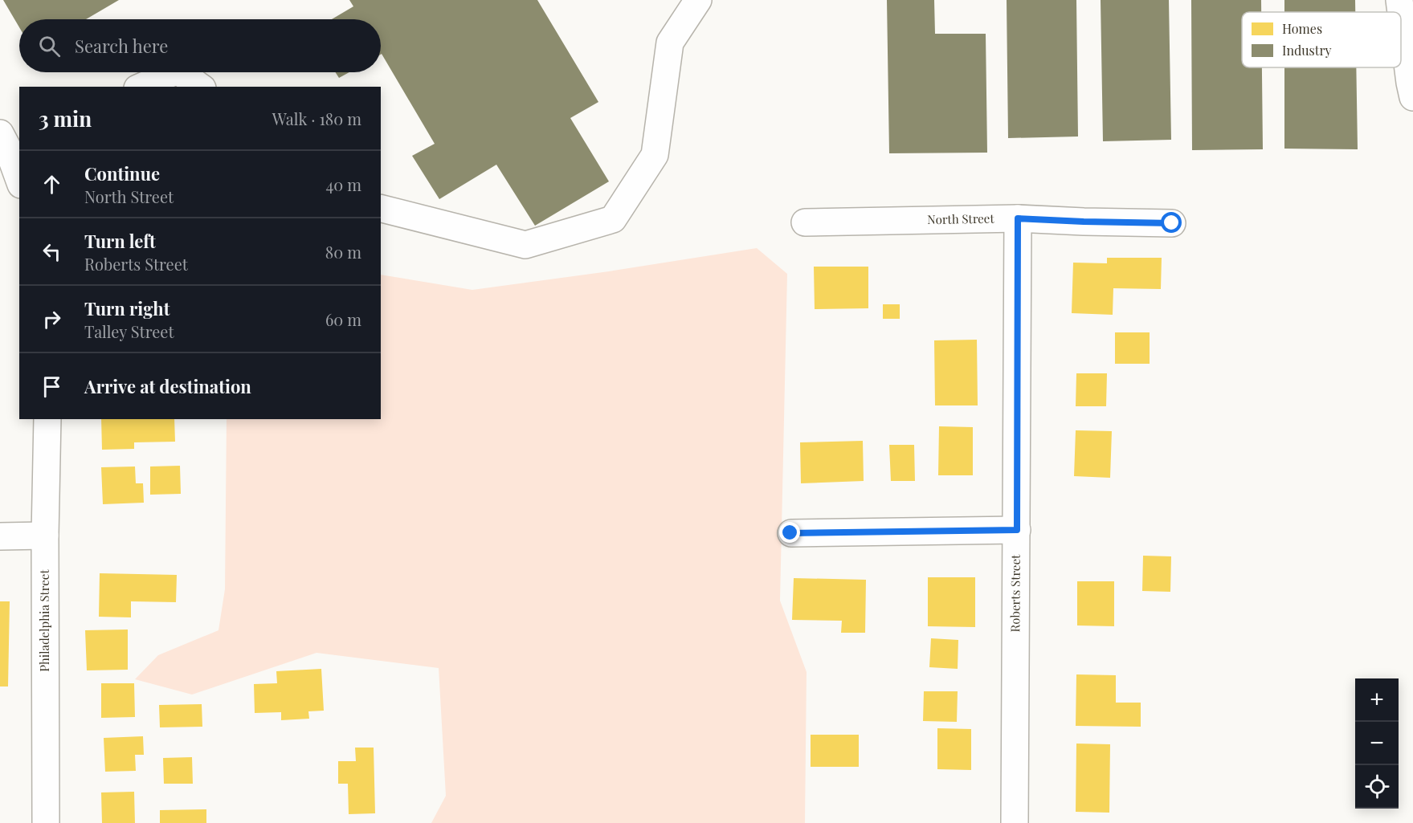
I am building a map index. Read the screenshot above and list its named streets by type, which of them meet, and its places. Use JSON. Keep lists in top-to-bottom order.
{
  "streets": {
    "street": ["North Street", "Roberts Street", "Philadelphia Street"]
  },
  "crossings": [
    ["North Street", "Roberts Street"]
  ],
  "legend": ["Homes", "Industry"],
  "page": {
    "search": "Search here",
    "heading": ["3 min", "Walk · 180 m"],
    "list": [
      ["Continue", "North Street", "40 m"],
      ["Turn left", "Roberts Street", "80 m"],
      ["Turn right", "Talley Street", "60 m"],
      "Arrive at destination"
    ],
    "map_buttons": ["+", "−"]
  }
}
